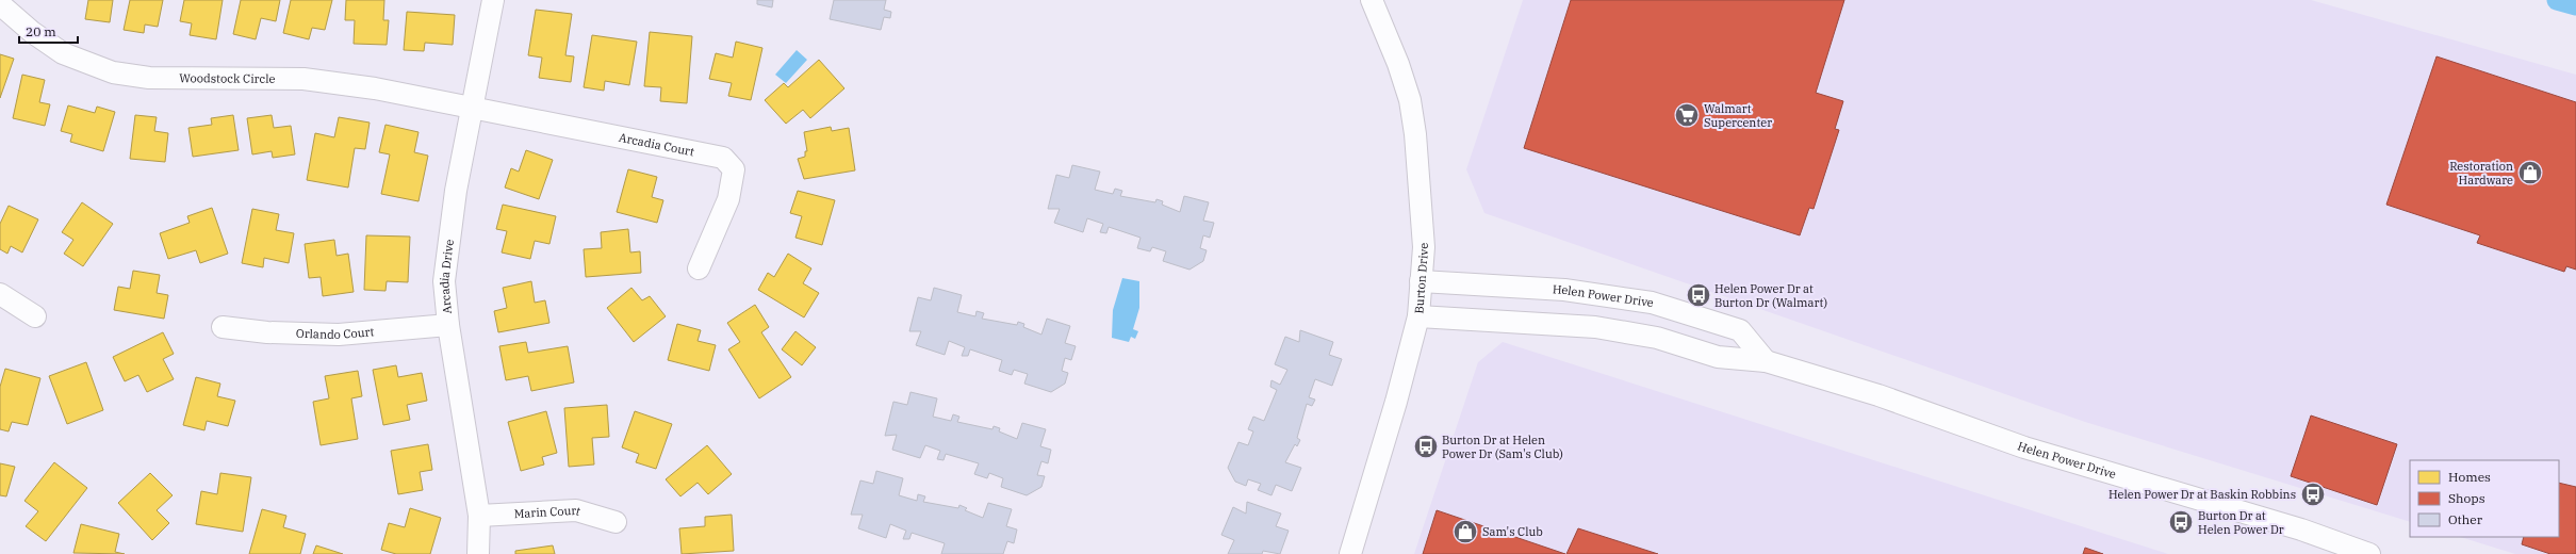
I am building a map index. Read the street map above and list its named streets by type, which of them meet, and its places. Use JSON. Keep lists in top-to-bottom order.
{
  "streets": {
    "street": [
      "Woodstock Circle",
      "Arcadia Court",
      "Arcadia Drive",
      "Burton Drive",
      "Helen Power Drive",
      "Orlando Court",
      "Marin Court"
    ]
  },
  "crossings": [
    ["Woodstock Circle", "Arcadia Court"],
    ["Woodstock Circle", "Arcadia Drive"],
    ["Arcadia Court", "Arcadia Drive"],
    ["Arcadia Drive", "Orlando Court"],
    ["Arcadia Drive", "Marin Court"],
    ["Burton Drive", "Helen Power Drive"]
  ],
  "places": {
    "supermarket": ["Walmart Supercenter"],
    "shop": ["Restoration Hardware", "Sam's Club"],
    "bus stop": [
      "Helen Power Dr at Burton Dr (Walmart)",
      "Burton Dr at Helen Power Dr (Sam's Club)",
      "Helen Power Dr at Baskin Robbins",
      "Burton Dr at Helen Power Dr"
    ]
  },
  "legend": ["Homes", "Shops", "Other"],
  "scale_bar": "20 m"
}
